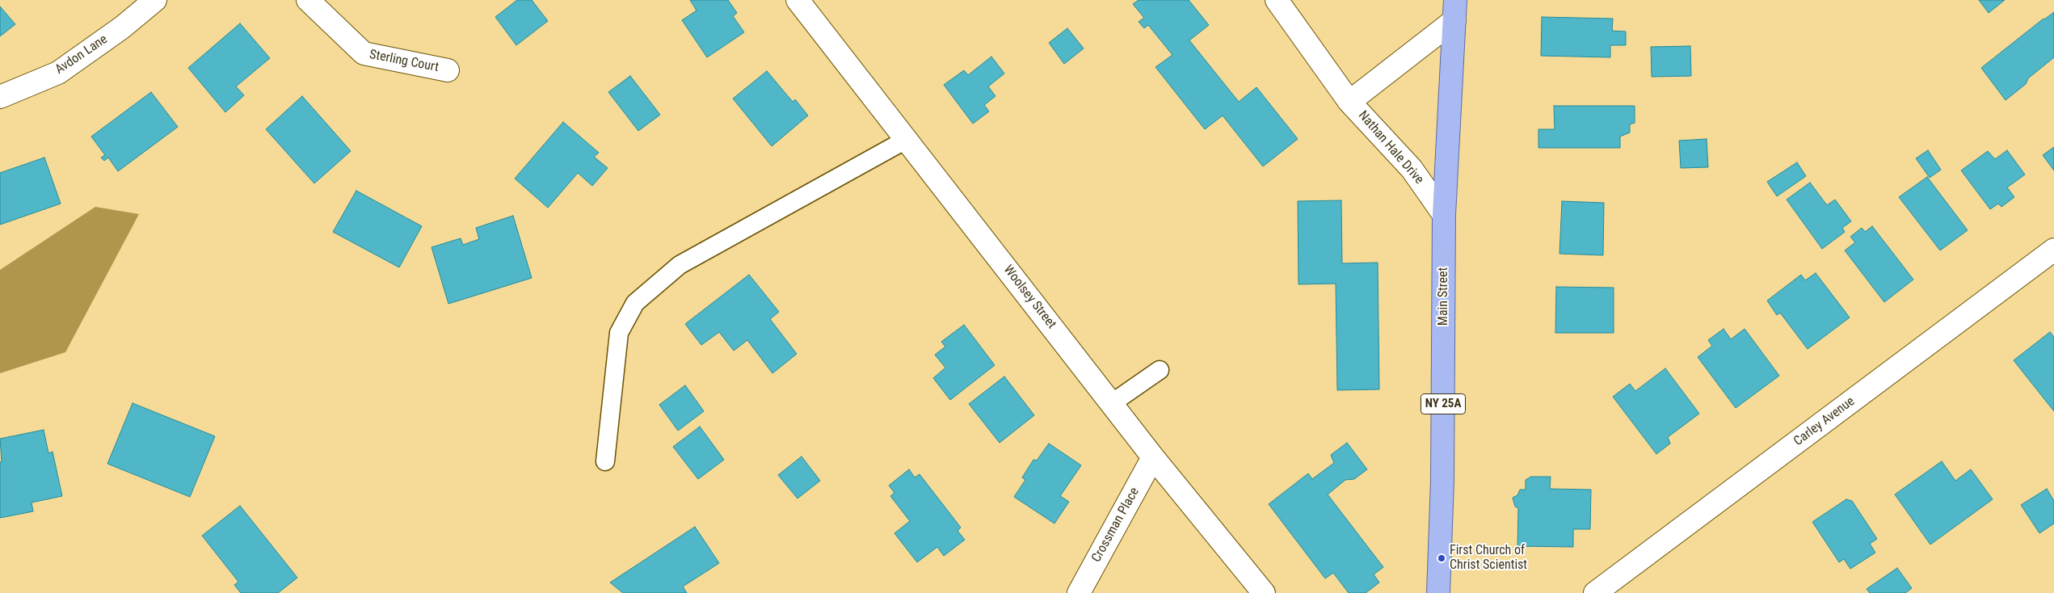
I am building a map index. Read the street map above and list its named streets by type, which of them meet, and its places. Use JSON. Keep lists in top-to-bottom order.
{
  "streets": {
    "main road": ["Main Street", "NY 25A"],
    "street": [
      "Avdon Lane",
      "Sterling Court",
      "Nathan Hale Drive",
      "Woolsey Street",
      "Carley Avenue",
      "Crossman Place"
    ]
  },
  "crossings": [
    ["Nathan Hale Drive", "Main Street"],
    ["Woolsey Street", "Crossman Place"]
  ],
  "places": ["First Church of Christ Scientist"]
}
